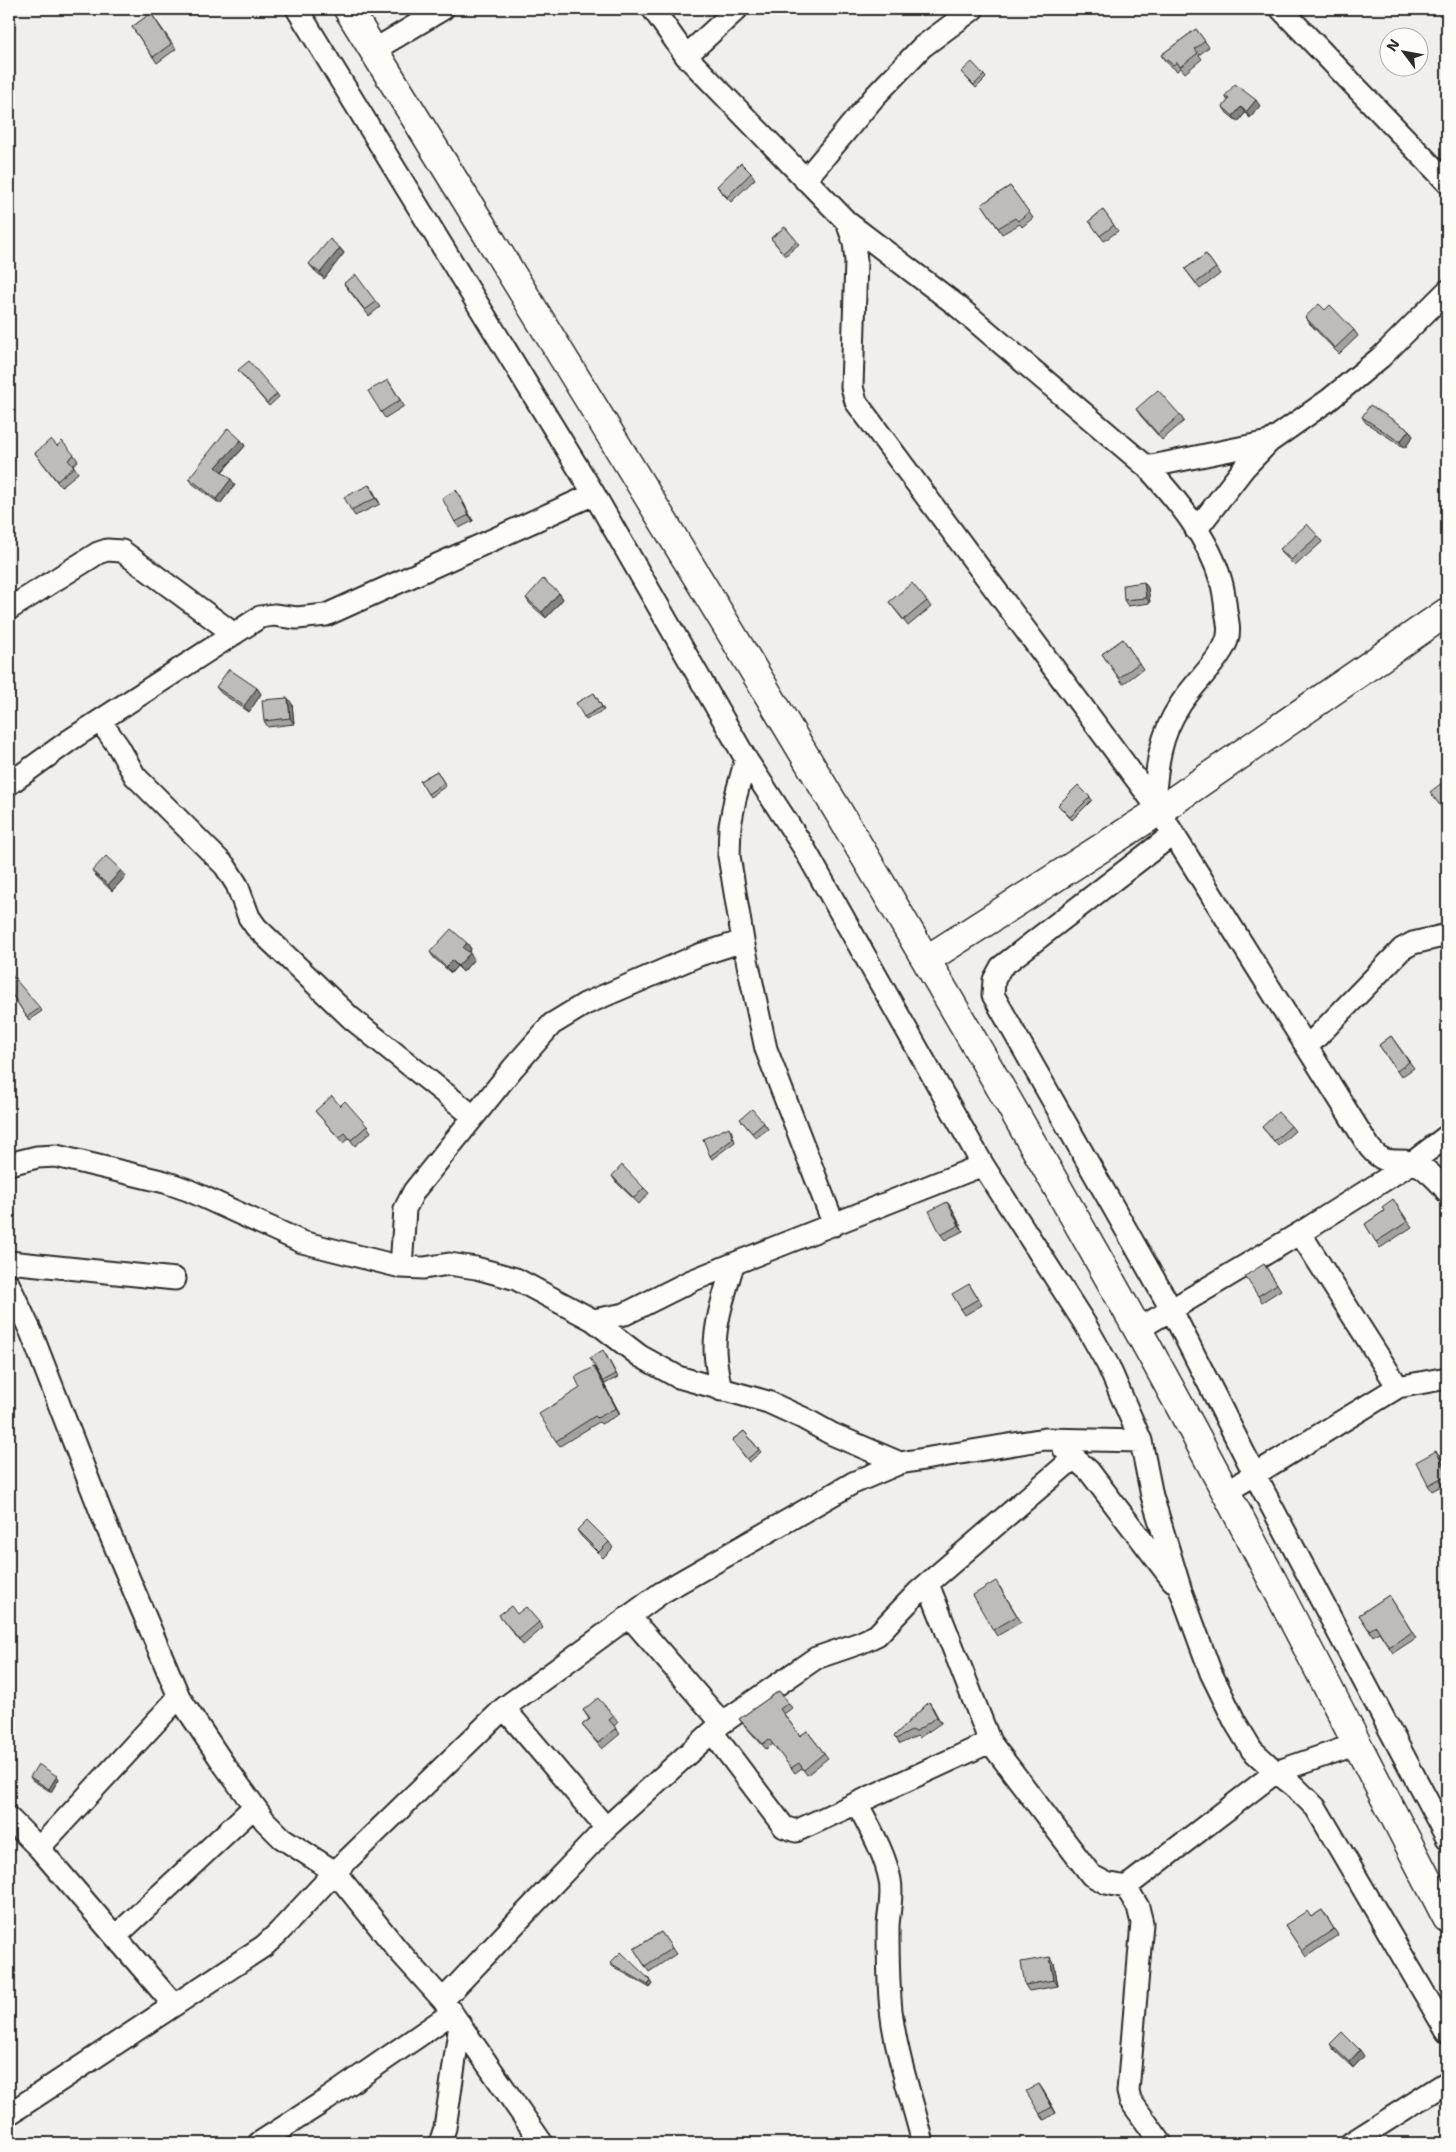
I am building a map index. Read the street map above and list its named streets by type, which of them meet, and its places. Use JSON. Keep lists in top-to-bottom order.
{
  "north": "top left"
}
